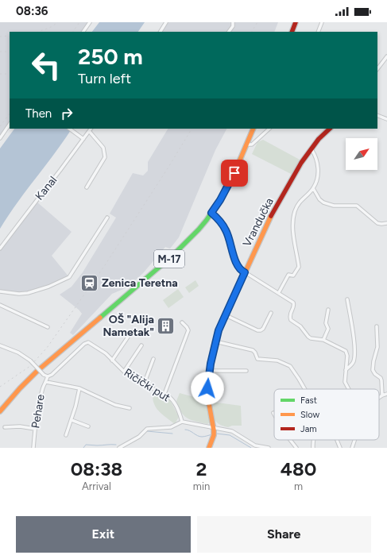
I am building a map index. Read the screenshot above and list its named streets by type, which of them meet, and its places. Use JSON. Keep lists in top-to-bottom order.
{
  "streets": {
    "main road": ["Vrandučka", "M-17"],
    "street": ["Kanal", "Ričički put", "Pehare"]
  },
  "crossings": [
    ["Ričički put", "Pehare"]
  ],
  "places": {
    "station": ["Zenica Teretna"],
    "building": ["OŠ \"Alija Nametak\""]
  },
  "legend": ["Fast", "Slow", "Jam"],
  "north": "top right",
  "page": {
    "status": "08:36",
    "turn": ["250 m", "Turn left"],
    "then": "Then",
    "eta": [
      "08:38",
      "Arrival",
      "2",
      "min",
      "480",
      "m"
    ],
    "buttons": ["Exit", "Share"]
  }
}
